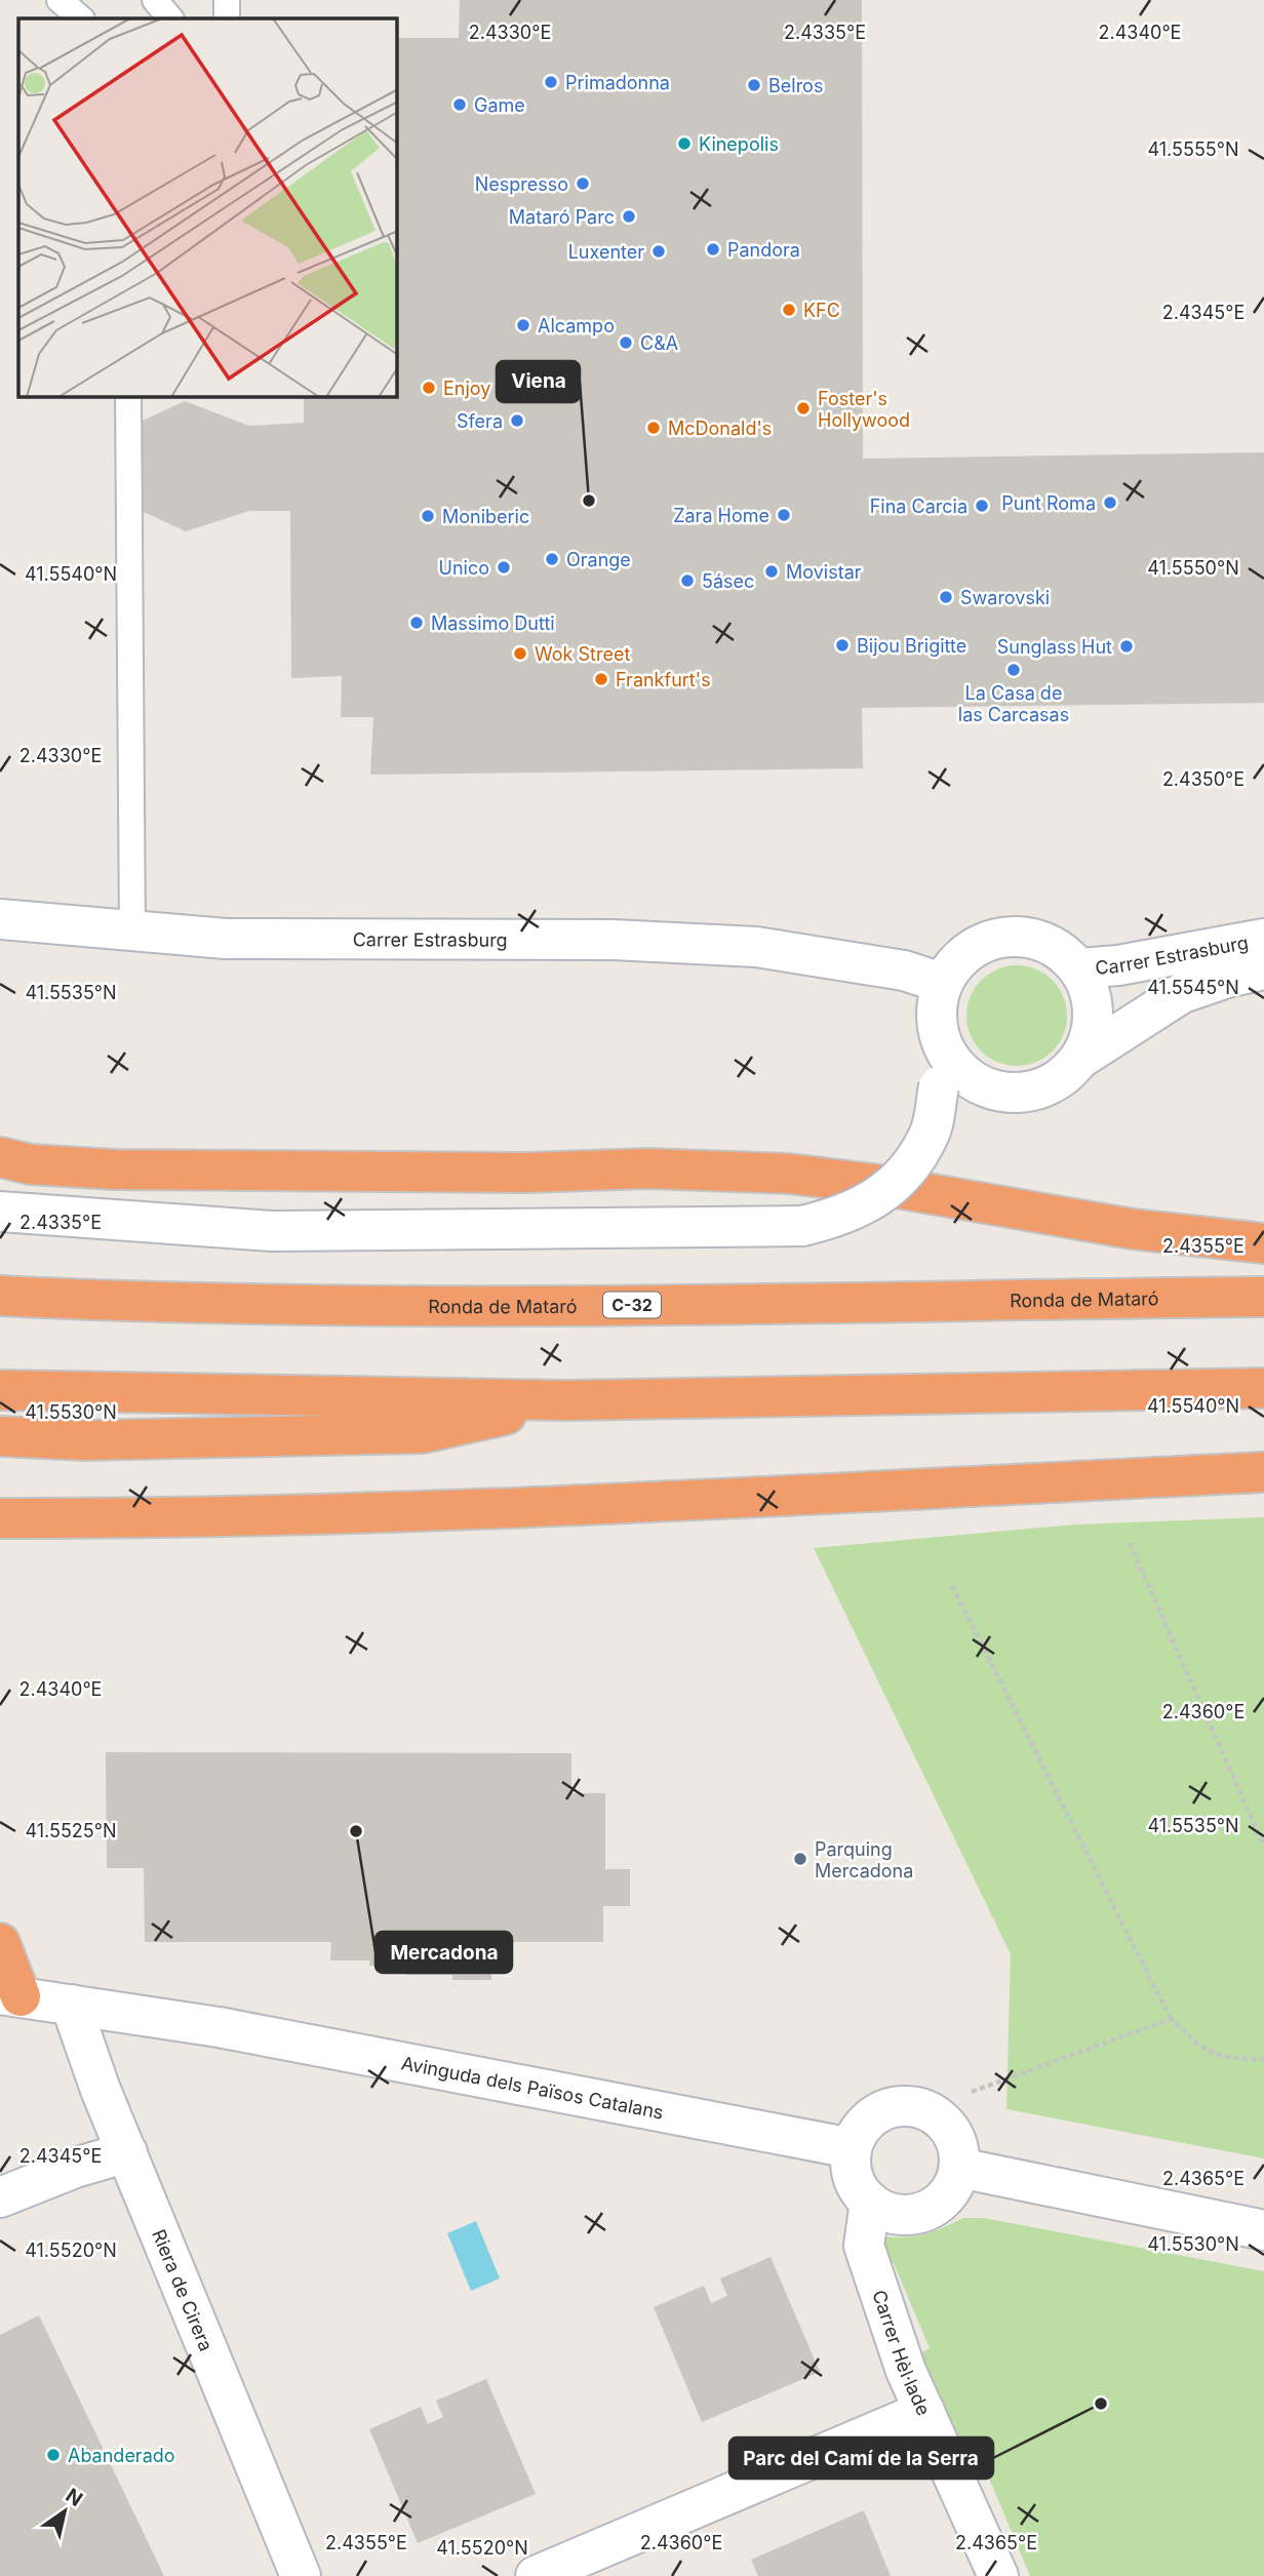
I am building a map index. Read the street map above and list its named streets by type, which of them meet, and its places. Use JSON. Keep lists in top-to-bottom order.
{
  "streets": {
    "highway": ["Ronda de Mataró", "C-32"],
    "street": [
      "Carrer Estrasburg",
      "Avinguda dels Països Catalans",
      "Riera de Cirera",
      "Carrer Hèl·lade"
    ]
  },
  "crossings": [
    ["Avinguda dels Països Catalans", "Riera de Cirera"],
    ["Avinguda dels Països Catalans", "Carrer Hèl·lade"]
  ],
  "places": [
    "Primadonna",
    "Belros",
    "Game",
    "Kinepolis",
    "Nespresso",
    "Mataró Parc",
    "Pandora",
    "Luxenter",
    "KFC",
    "Alcampo",
    "C&A",
    "Enjoy",
    "Foster's Hollywood",
    "Sfera",
    "McDonald's",
    "Viena",
    "Punt Roma",
    "Fina Carcia",
    "Zara Home",
    "Moniberic",
    "Orange",
    "Unico",
    "Movistar",
    "5ásec",
    "Swarovski",
    "Massimo Dutti",
    "Bijou Brigitte",
    "Sunglass Hut",
    "Wok Street",
    "La Casa de las Carcasas",
    "Frankfurt's",
    "Mercadona",
    "Parquing Mercadona",
    "Parc del Camí de la Serra",
    "Abanderado"
  ],
  "north": "top right",
  "coordinates": [
    "2.4330°E",
    "2.4335°E",
    "2.4340°E",
    "41.5555°N",
    "2.4345°E",
    "41.5550°N",
    "41.5540°N",
    "2.4350°E",
    "41.5545°N",
    "41.5535°N",
    "2.4355°E",
    "41.5530°N",
    "2.4360°E",
    "41.5525°N",
    "2.4365°E",
    "41.5520°N"
  ]
}
